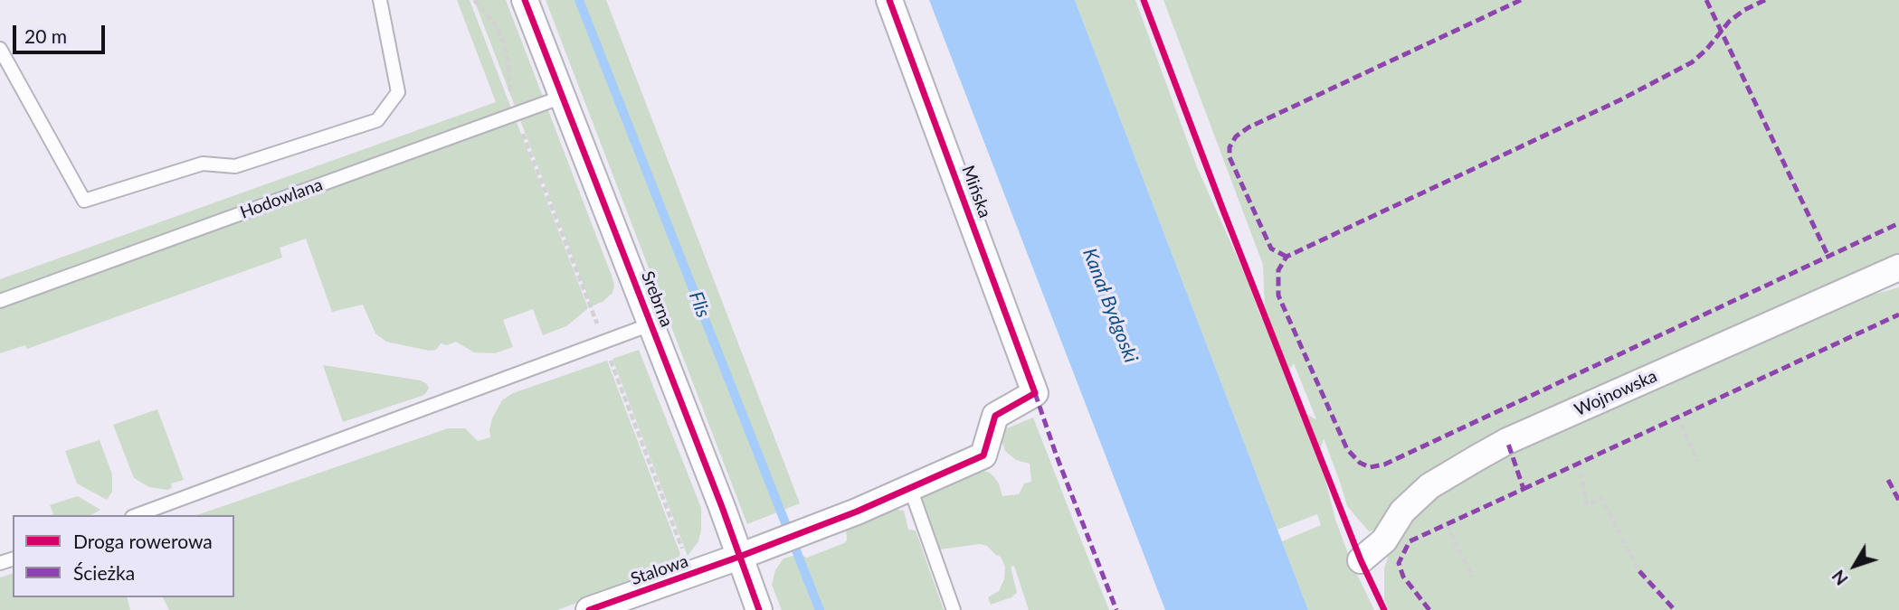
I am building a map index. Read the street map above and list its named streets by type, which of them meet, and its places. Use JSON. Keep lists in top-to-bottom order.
{
  "streets": {
    "street": [
      "Mińska",
      "Srebrna",
      "Wojnowska",
      "Stalowa"
    ],
    "lane": ["Hodowlana"]
  },
  "crossings": [
    ["Mińska", "Stalowa"],
    ["Hodowlana", "Srebrna"],
    ["Srebrna", "Stalowa"]
  ],
  "water": ["Flis", "Kanał Bydgoski"],
  "legend": ["Droga rowerowa", "Ścieżka"],
  "scale_bar": "20 m",
  "north": "bottom left"
}
